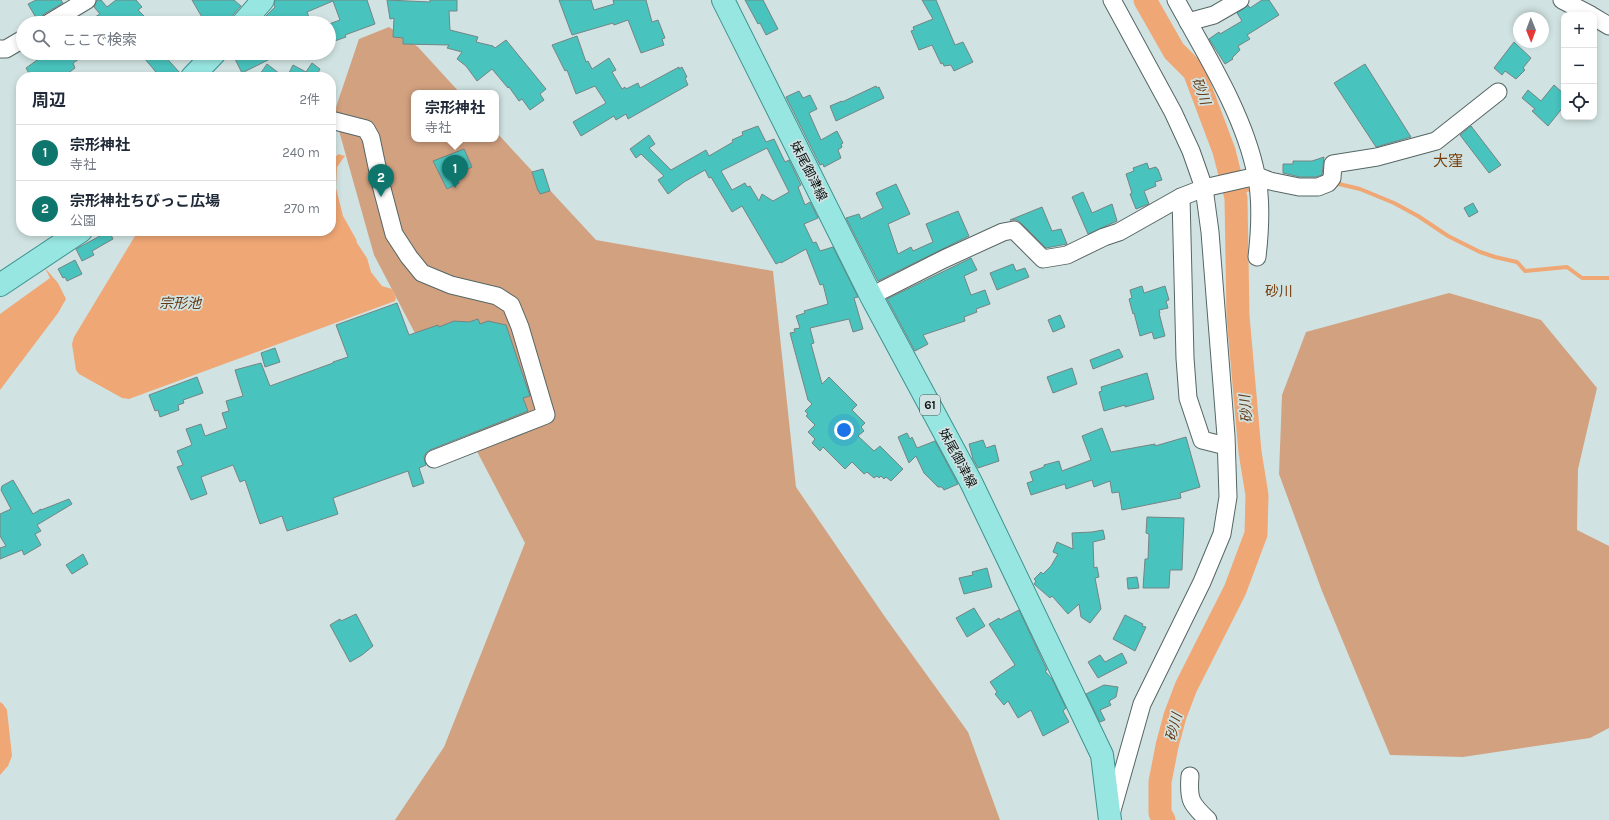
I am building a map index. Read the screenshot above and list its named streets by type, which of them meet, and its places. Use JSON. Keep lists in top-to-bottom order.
{
  "streets": {
    "main road": ["妹尾御津線", "61"]
  },
  "districts": ["大窪", "砂川"],
  "water": ["砂川", "宗形池"],
  "north": "bottom",
  "page": {
    "map_buttons": ["+", "−"],
    "search": "ここで検索",
    "heading": ["周辺", "2件"],
    "popup": ["宗形神社", "寺社"],
    "list": [
      {
        "mark": "1",
        "name": "宗形神社",
        "note": "寺社",
        "value": "240 m"
      },
      {
        "mark": "2",
        "name": "宗形神社ちびっこ広場",
        "note": "公園",
        "value": "270 m"
      }
    ],
    "pins": ["1", "2"]
  }
}
